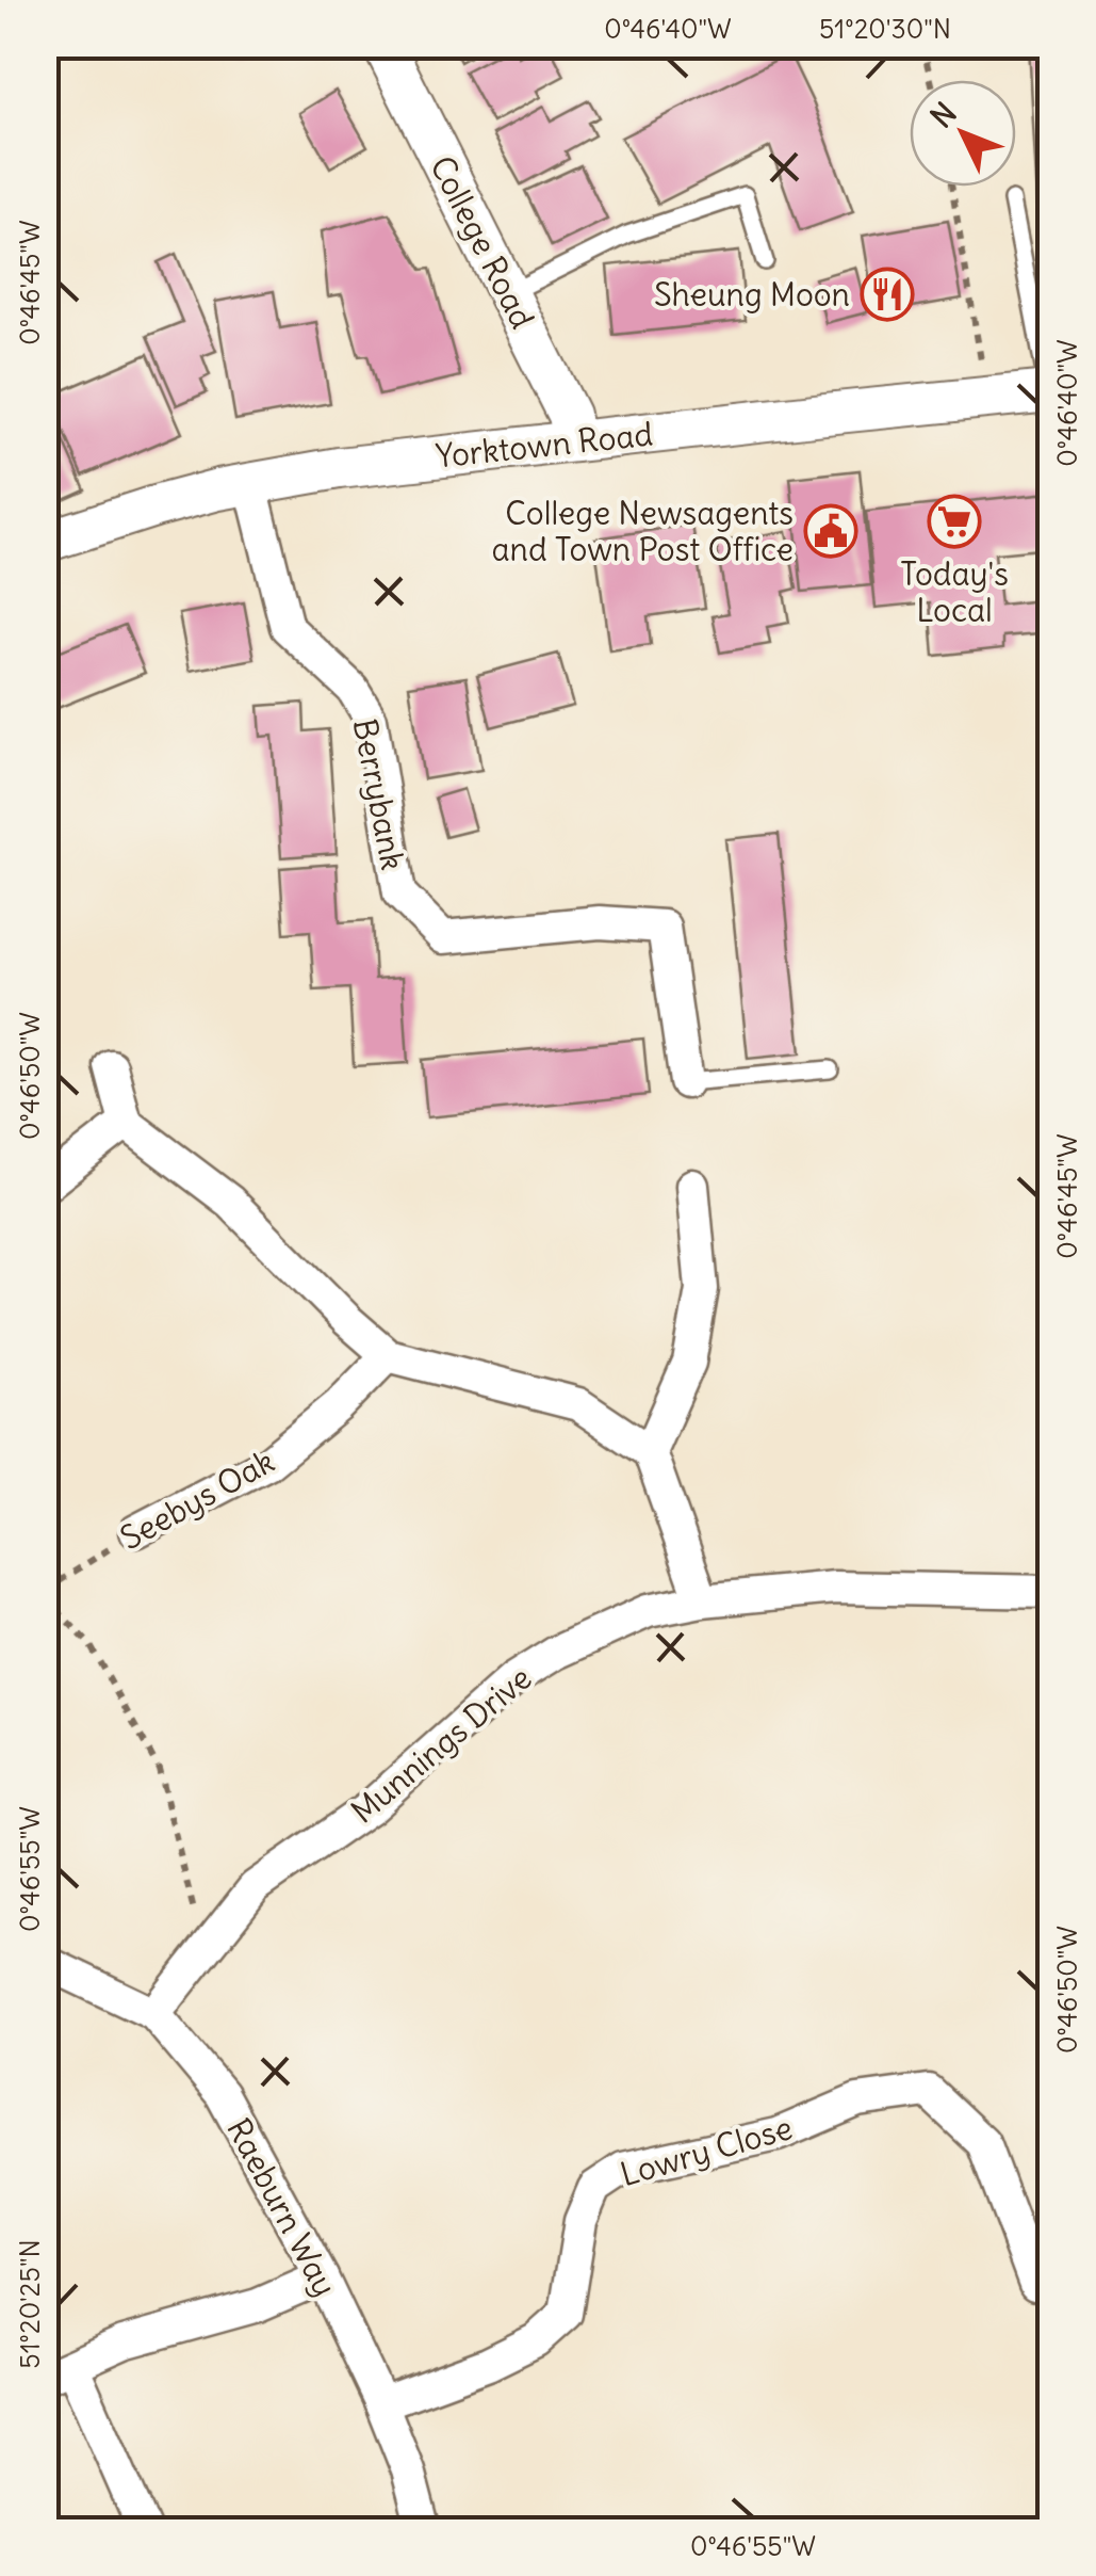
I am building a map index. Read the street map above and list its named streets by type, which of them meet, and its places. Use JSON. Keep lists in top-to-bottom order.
{
  "streets": {
    "street": [
      "College Road",
      "Yorktown Road",
      "Berrybank",
      "Seebys Oak",
      "Munnings Drive",
      "Lowry Close",
      "Raeburn Way"
    ]
  },
  "crossings": [
    ["College Road", "Yorktown Road"],
    ["Yorktown Road", "Berrybank"],
    ["Munnings Drive", "Raeburn Way"],
    ["Lowry Close", "Raeburn Way"]
  ],
  "places": {
    "restaurant": ["Sheung Moon"],
    "supermarket": ["Today's Local"],
    "public building": ["College Newsagents and Town Post Office"]
  },
  "north": "top left",
  "coordinates": [
    "0°46'40\"W",
    "51°20'30\"N",
    "0°46'45\"W",
    "0°46'50\"W",
    "0°46'55\"W",
    "51°20'25\"N"
  ]
}
